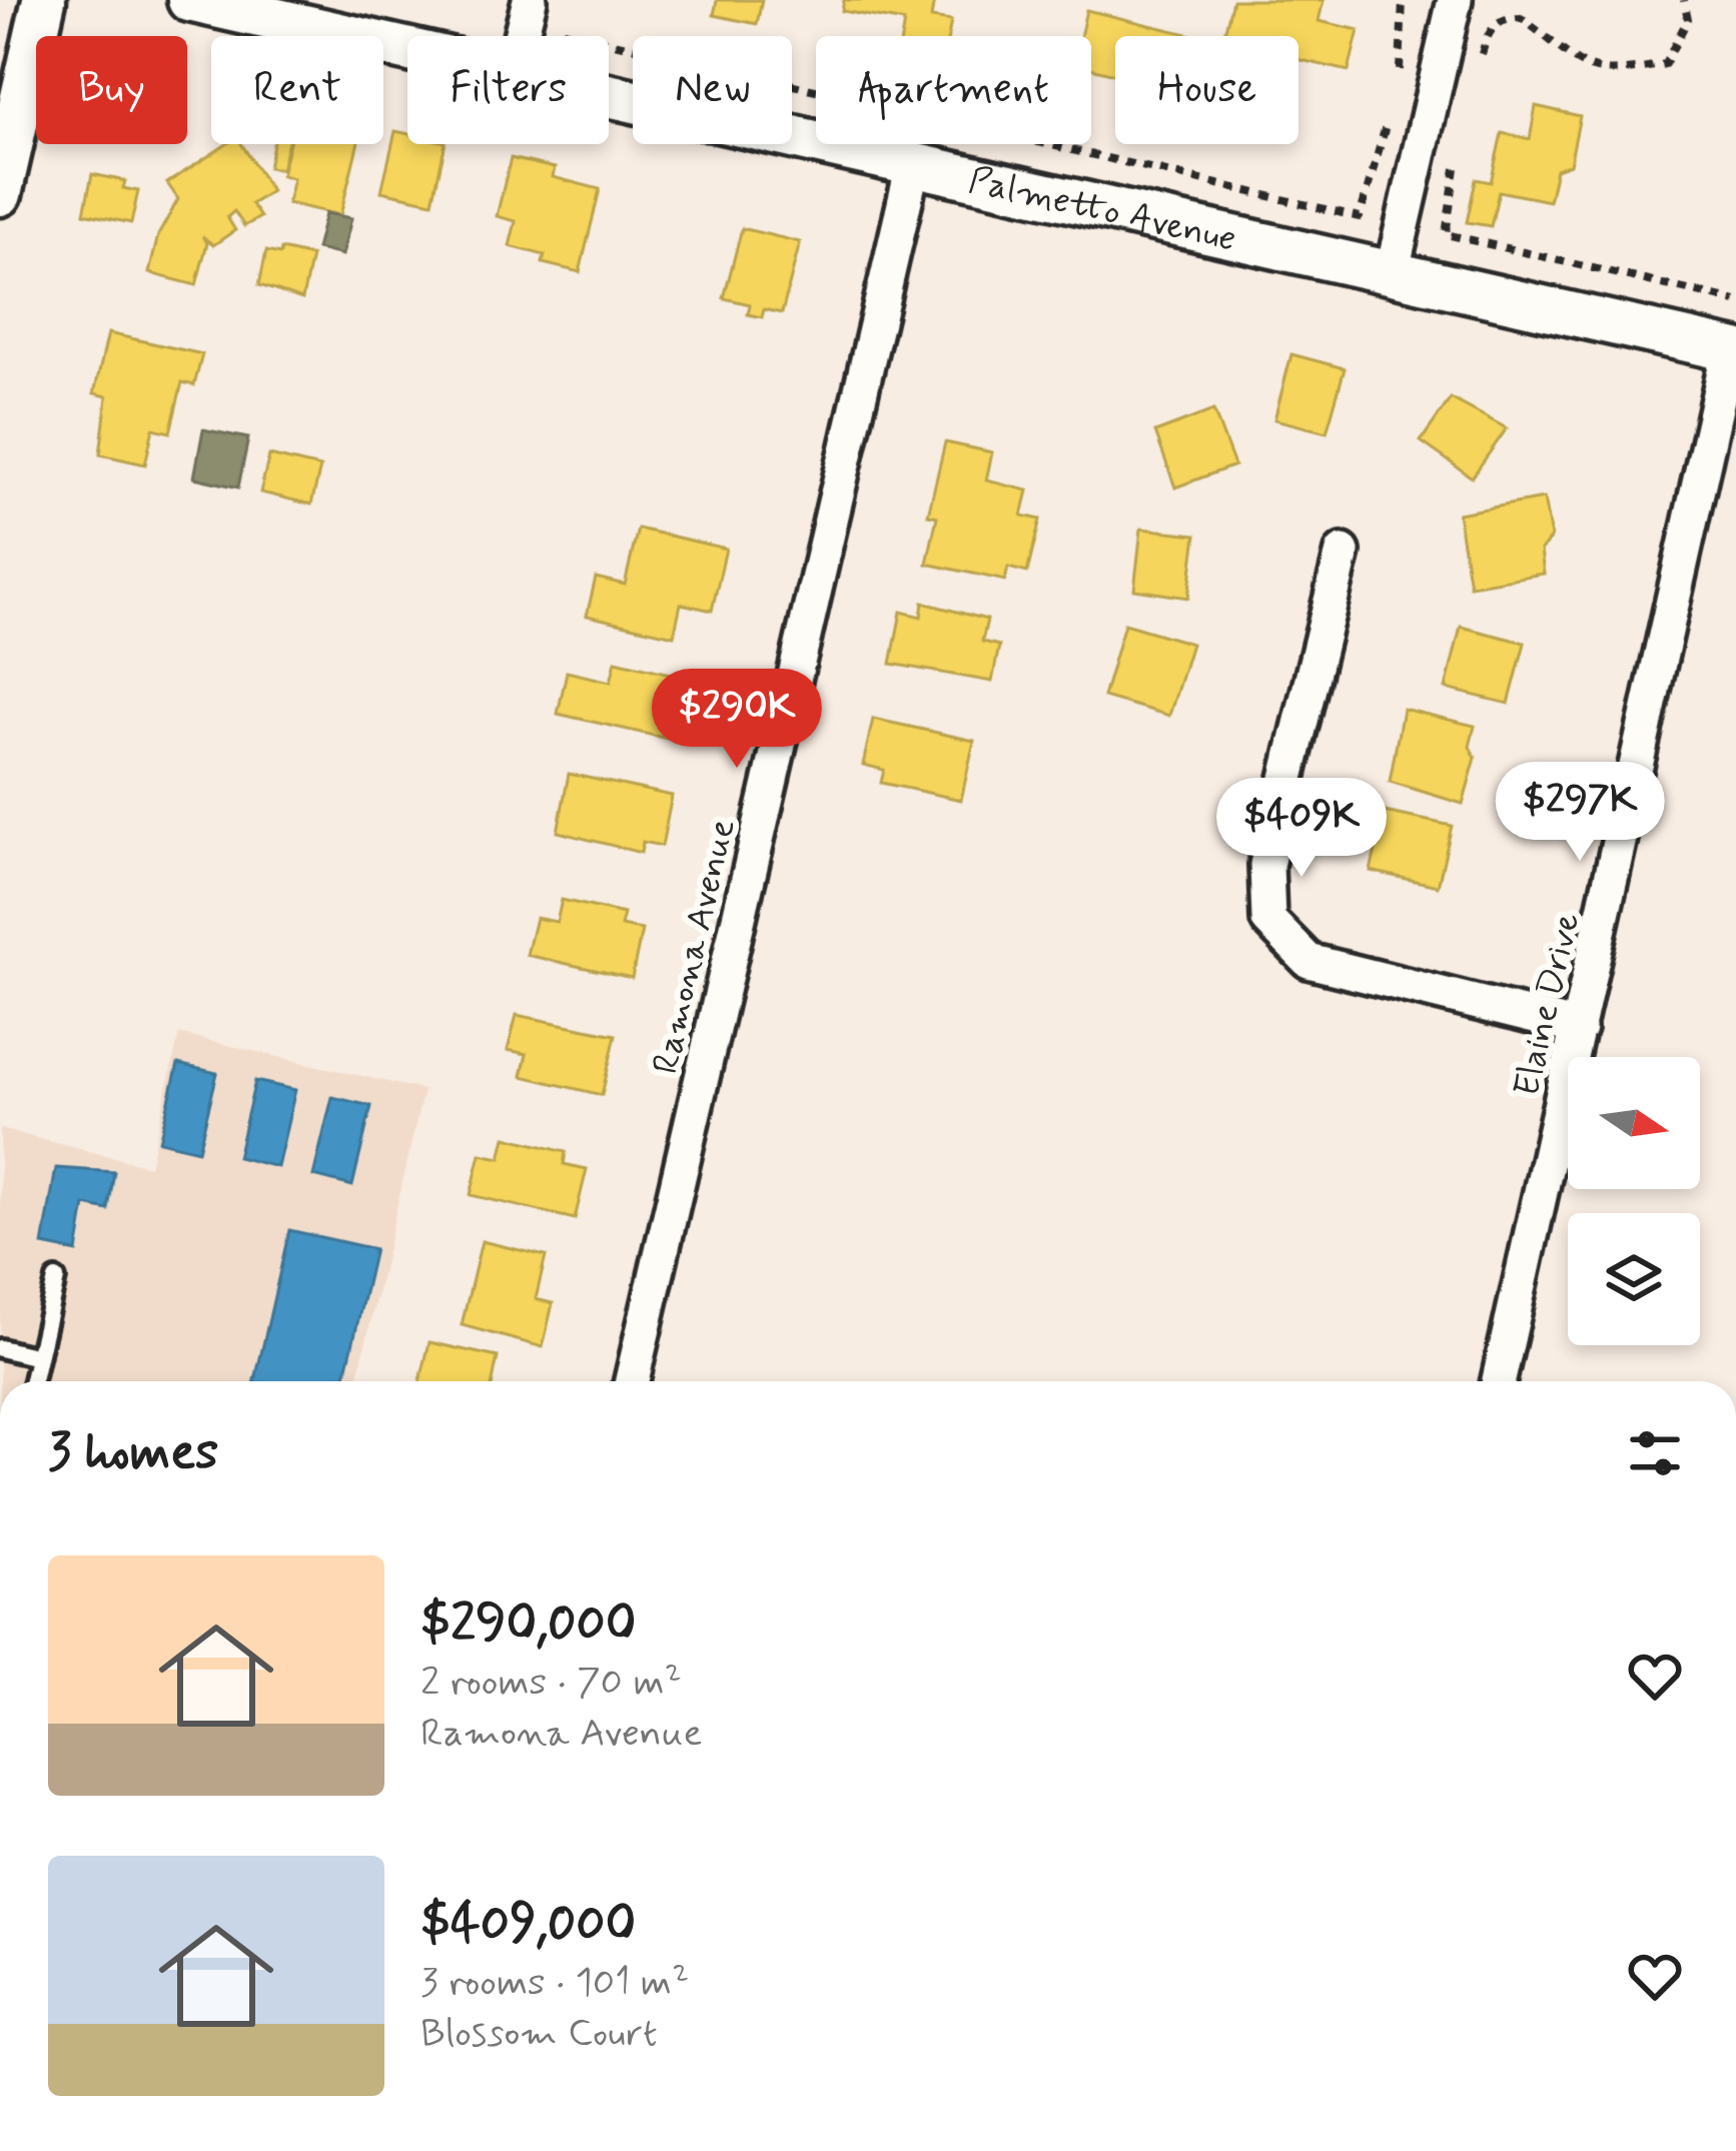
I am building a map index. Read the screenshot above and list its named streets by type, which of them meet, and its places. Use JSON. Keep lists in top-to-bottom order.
{
  "streets": {
    "street": ["Palmetto Avenue", "Ramona Avenue", "Elaine Drive"]
  },
  "crossings": [
    ["Palmetto Avenue", "Ramona Avenue"],
    ["Palmetto Avenue", "Elaine Drive"]
  ],
  "north": "right",
  "page": {
    "chip": [
      "Buy",
      "Rent",
      "Filters",
      "New",
      "Apartment",
      "House"
    ],
    "price": ["$290K", "$297K", "$409K"],
    "heading": "3 homes",
    "list": [
      {
        "name": "$290,000",
        "note": "2 rooms · 70 m² · Ramona Avenue"
      },
      {
        "name": "$409,000",
        "note": "3 rooms · 101 m² · Blossom Court"
      }
    ]
  }
}
